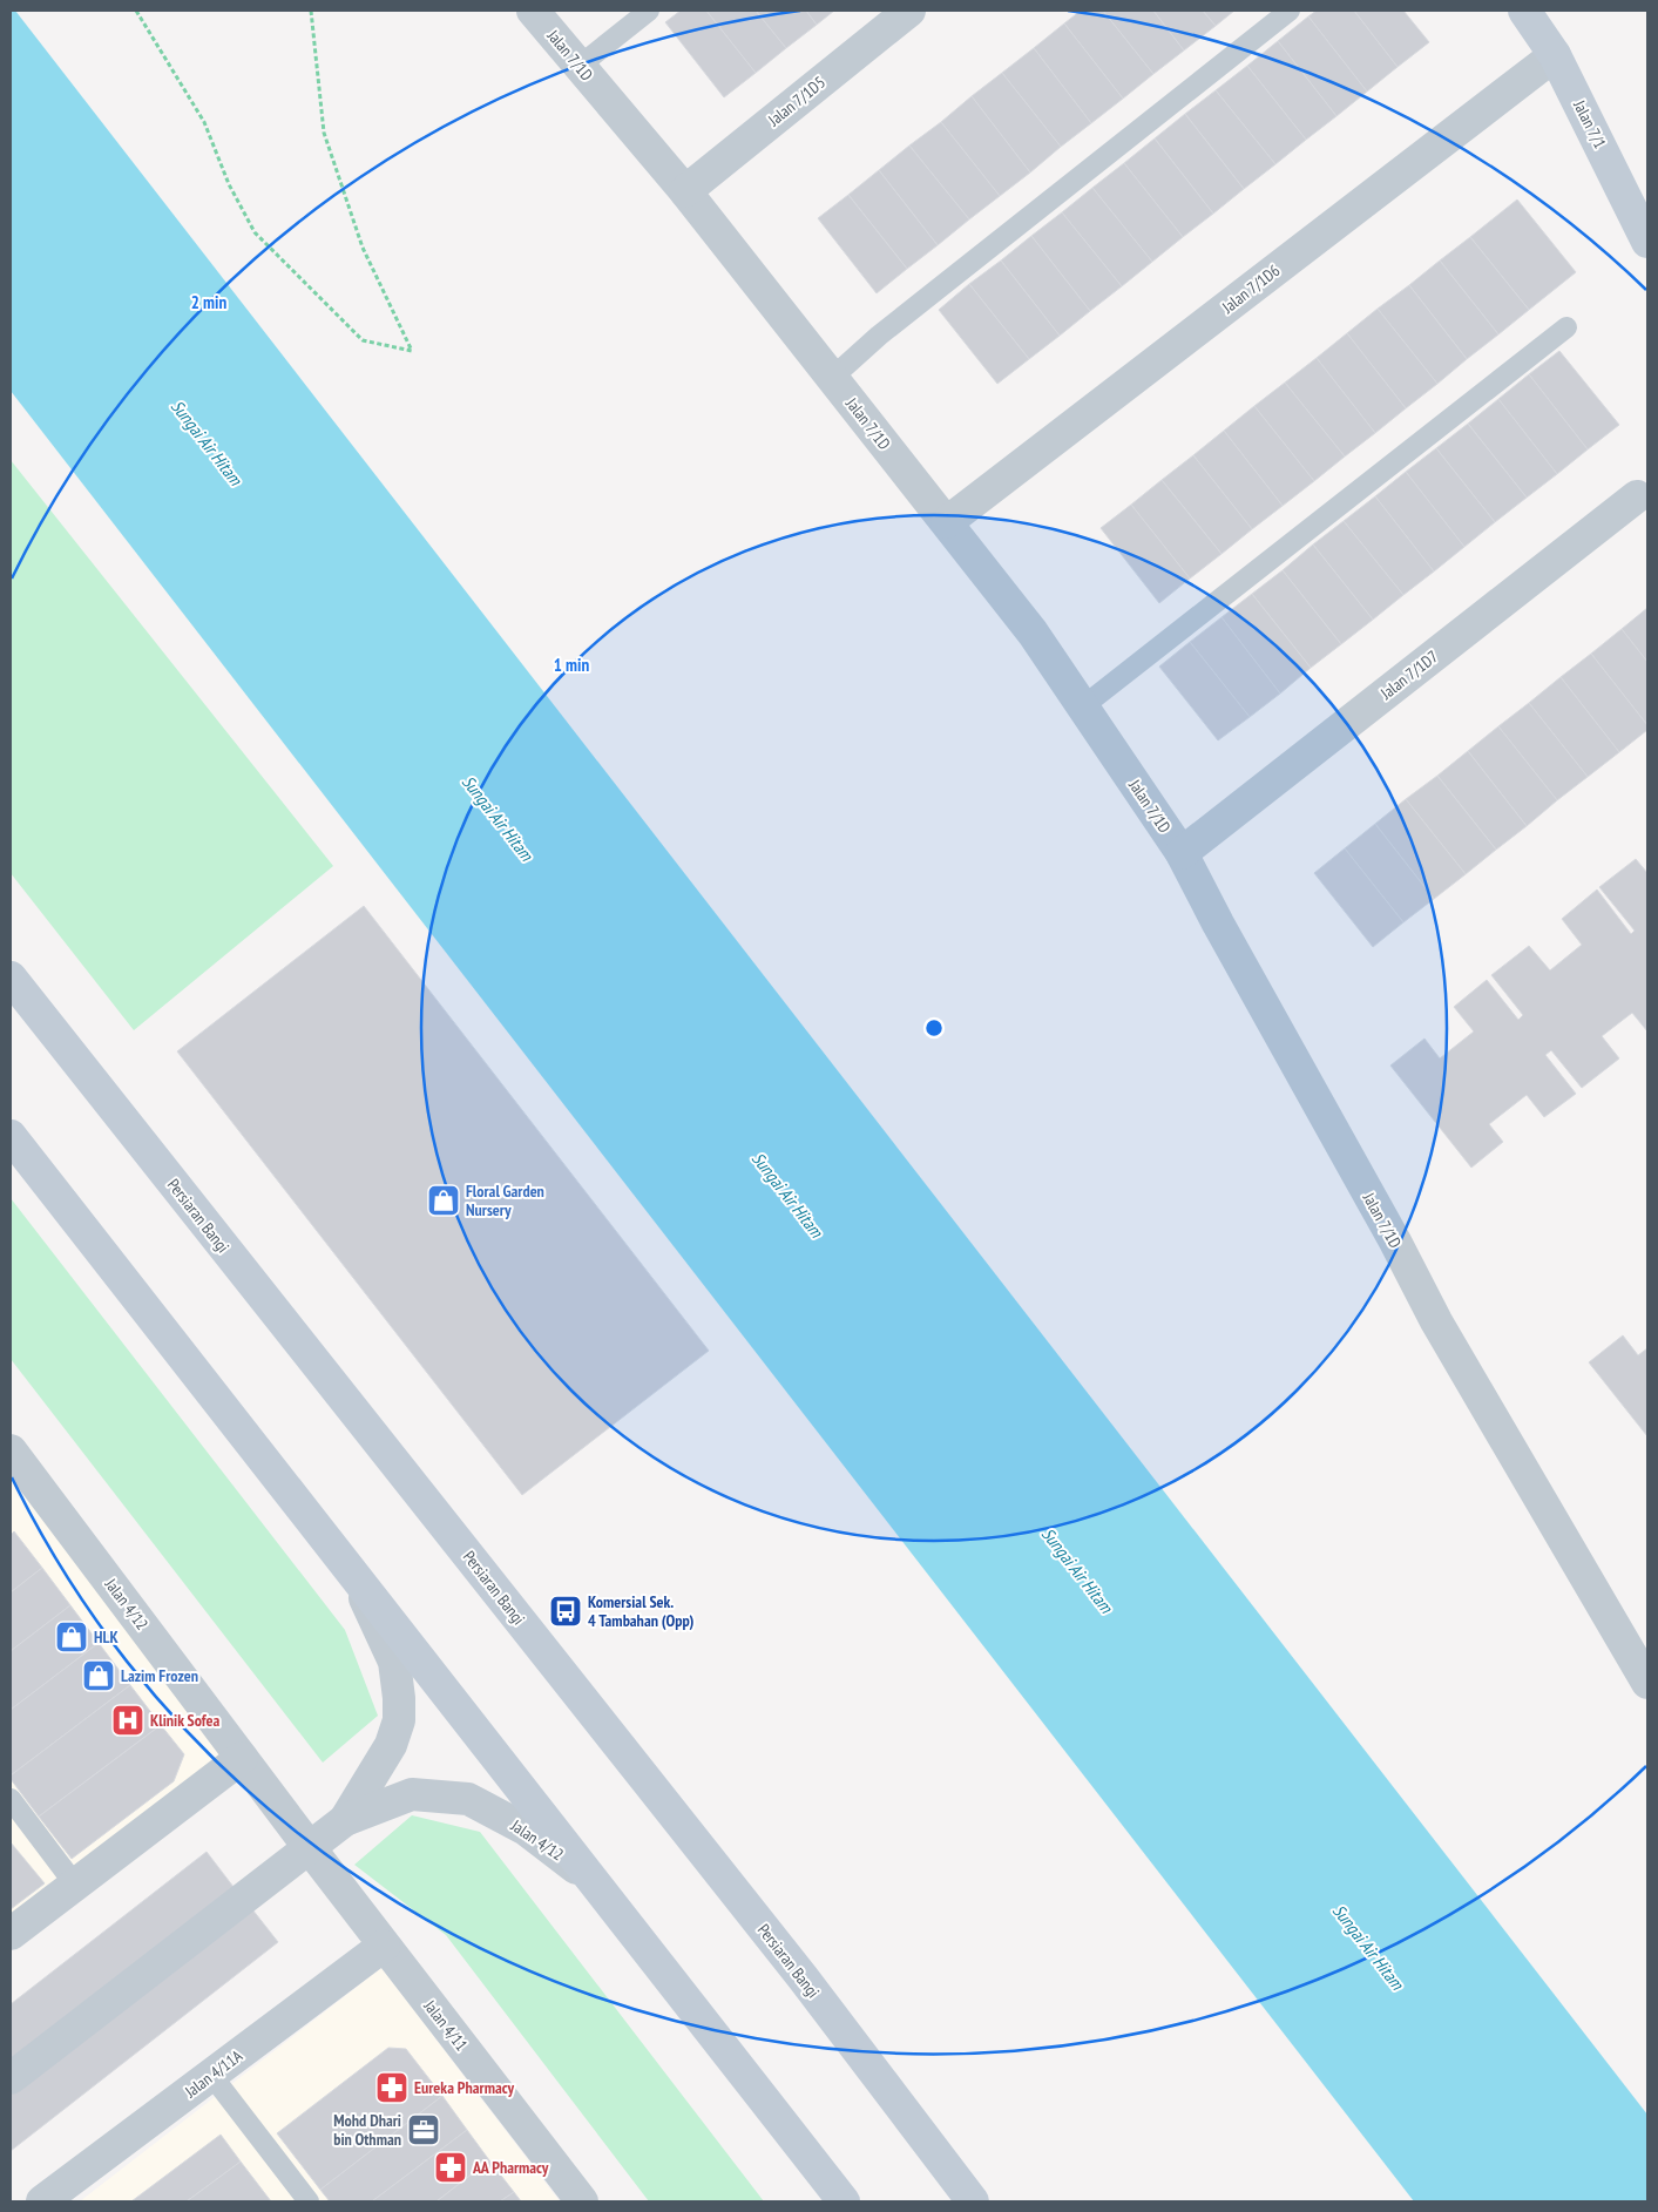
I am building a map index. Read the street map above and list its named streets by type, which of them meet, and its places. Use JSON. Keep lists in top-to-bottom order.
{
  "streets": {
    "main road": ["Jalan 7/1", "Persiaran Bangi"],
    "street": [
      "Jalan 7/1D",
      "Jalan 7/1D5",
      "Jalan 7/1D6",
      "Jalan 7/1D7",
      "Jalan 4/12",
      "Jalan 4/11",
      "Jalan 4/11A"
    ]
  },
  "crossings": [
    ["Jalan 7/1D", "Jalan 7/1D5"],
    ["Jalan 7/1D", "Jalan 7/1D6"],
    ["Jalan 7/1D", "Jalan 7/1D7"],
    ["Jalan 7/1", "Jalan 7/1D6"],
    ["Jalan 4/12", "Jalan 4/11"],
    ["Jalan 4/11", "Jalan 4/11A"]
  ],
  "water": ["Sungai Air Hitam"],
  "places": {
    "shop": ["Floral Garden Nursery", "HLK", "Lazim Frozen"],
    "bus stop": ["Komersial Sek. 4 Tambahan (Opp)"],
    "hospital": ["Klinik Sofea"],
    "pharmacy": ["Eureka Pharmacy", "AA Pharmacy"],
    "office": ["Mohd Dhari bin Othman"]
  },
  "rings": ["2 min", "1 min"]
}
